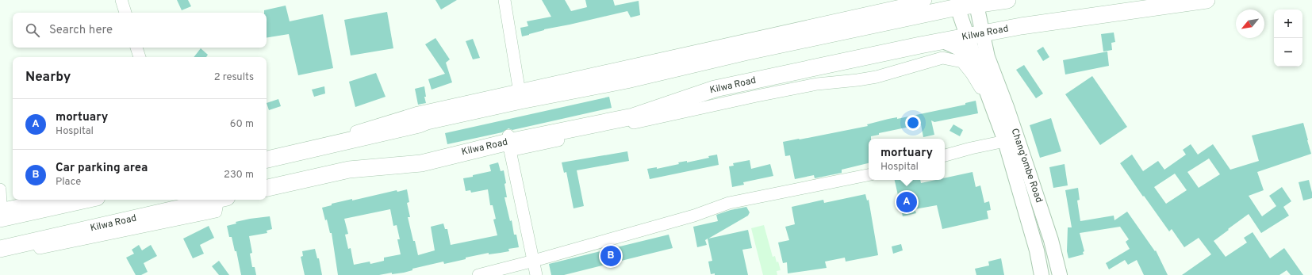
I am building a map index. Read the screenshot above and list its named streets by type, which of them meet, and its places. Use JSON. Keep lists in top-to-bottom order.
{
  "streets": {
    "highway": ["Kilwa Road"],
    "main road": ["Chang'ombe Road"]
  },
  "crossings": [
    ["Kilwa Road", "Chang'ombe Road"]
  ],
  "north": "bottom left",
  "page": {
    "map_buttons": ["+", "−"],
    "search": "Search here",
    "heading": ["Nearby", "2 results"],
    "list": [
      {
        "mark": "A",
        "name": "mortuary",
        "note": "Hospital",
        "value": "60 m"
      },
      {
        "mark": "B",
        "name": "Car parking area",
        "note": "Place",
        "value": "230 m"
      }
    ],
    "popup": ["mortuary", "Hospital"],
    "pins": ["A", "B"]
  }
}
